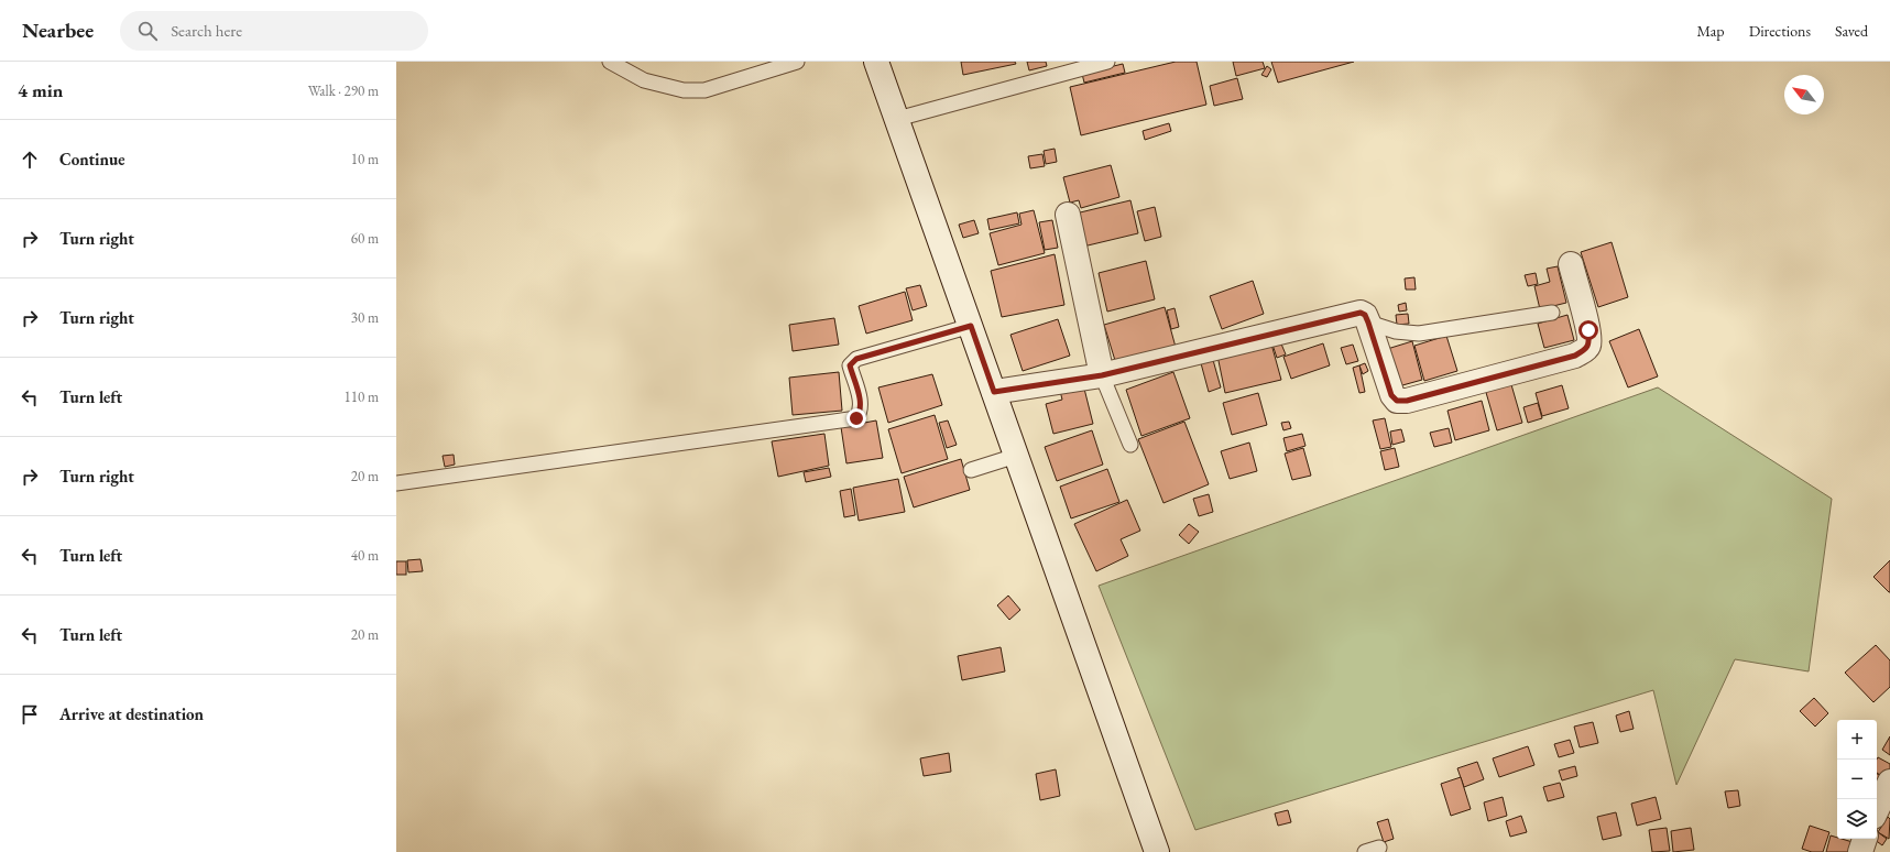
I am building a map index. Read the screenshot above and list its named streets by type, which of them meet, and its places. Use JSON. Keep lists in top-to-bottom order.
{
  "north": "top left",
  "page": {
    "header": "Nearbee",
    "search": "Search here",
    "nav": ["Map", "Directions", "Saved"],
    "heading": ["4 min", "Walk · 290 m"],
    "list": [
      ["Continue", "10 m"],
      ["Turn right", "60 m"],
      ["Turn right", "30 m"],
      ["Turn left", "110 m"],
      ["Turn right", "20 m"],
      ["Turn left", "40 m"],
      ["Turn left", "20 m"],
      "Arrive at destination"
    ],
    "map_buttons": ["+", "−"]
  }
}
